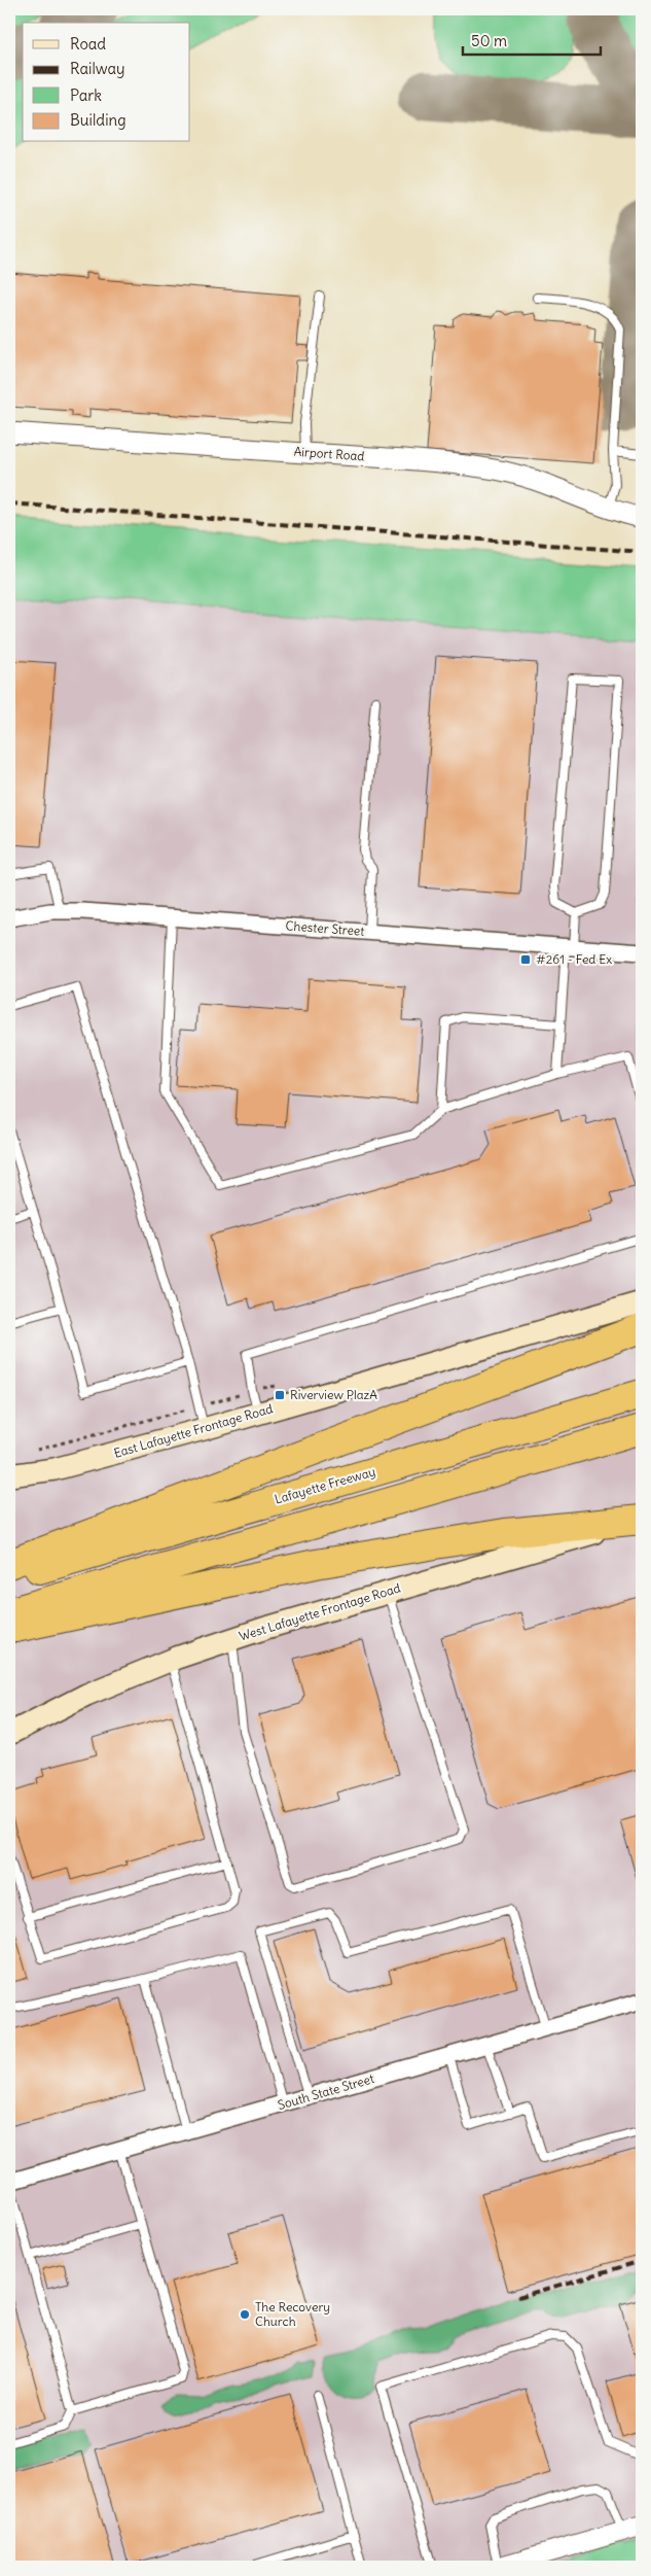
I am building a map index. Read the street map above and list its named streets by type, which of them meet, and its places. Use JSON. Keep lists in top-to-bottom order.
{
  "streets": {
    "highway": ["Lafayette Freeway"],
    "main road": ["East Lafayette Frontage Road", "West Lafayette Frontage Road"],
    "street": ["Airport Road", "Chester Street", "South State Street"]
  },
  "places": {
    "transit": ["#261 - Fed Ex", "Riverview PlazA"],
    "other": ["The Recovery Church"]
  },
  "legend": [
    "Road",
    "Railway",
    "Park",
    "Building"
  ],
  "scale_bar": "50 m"
}
